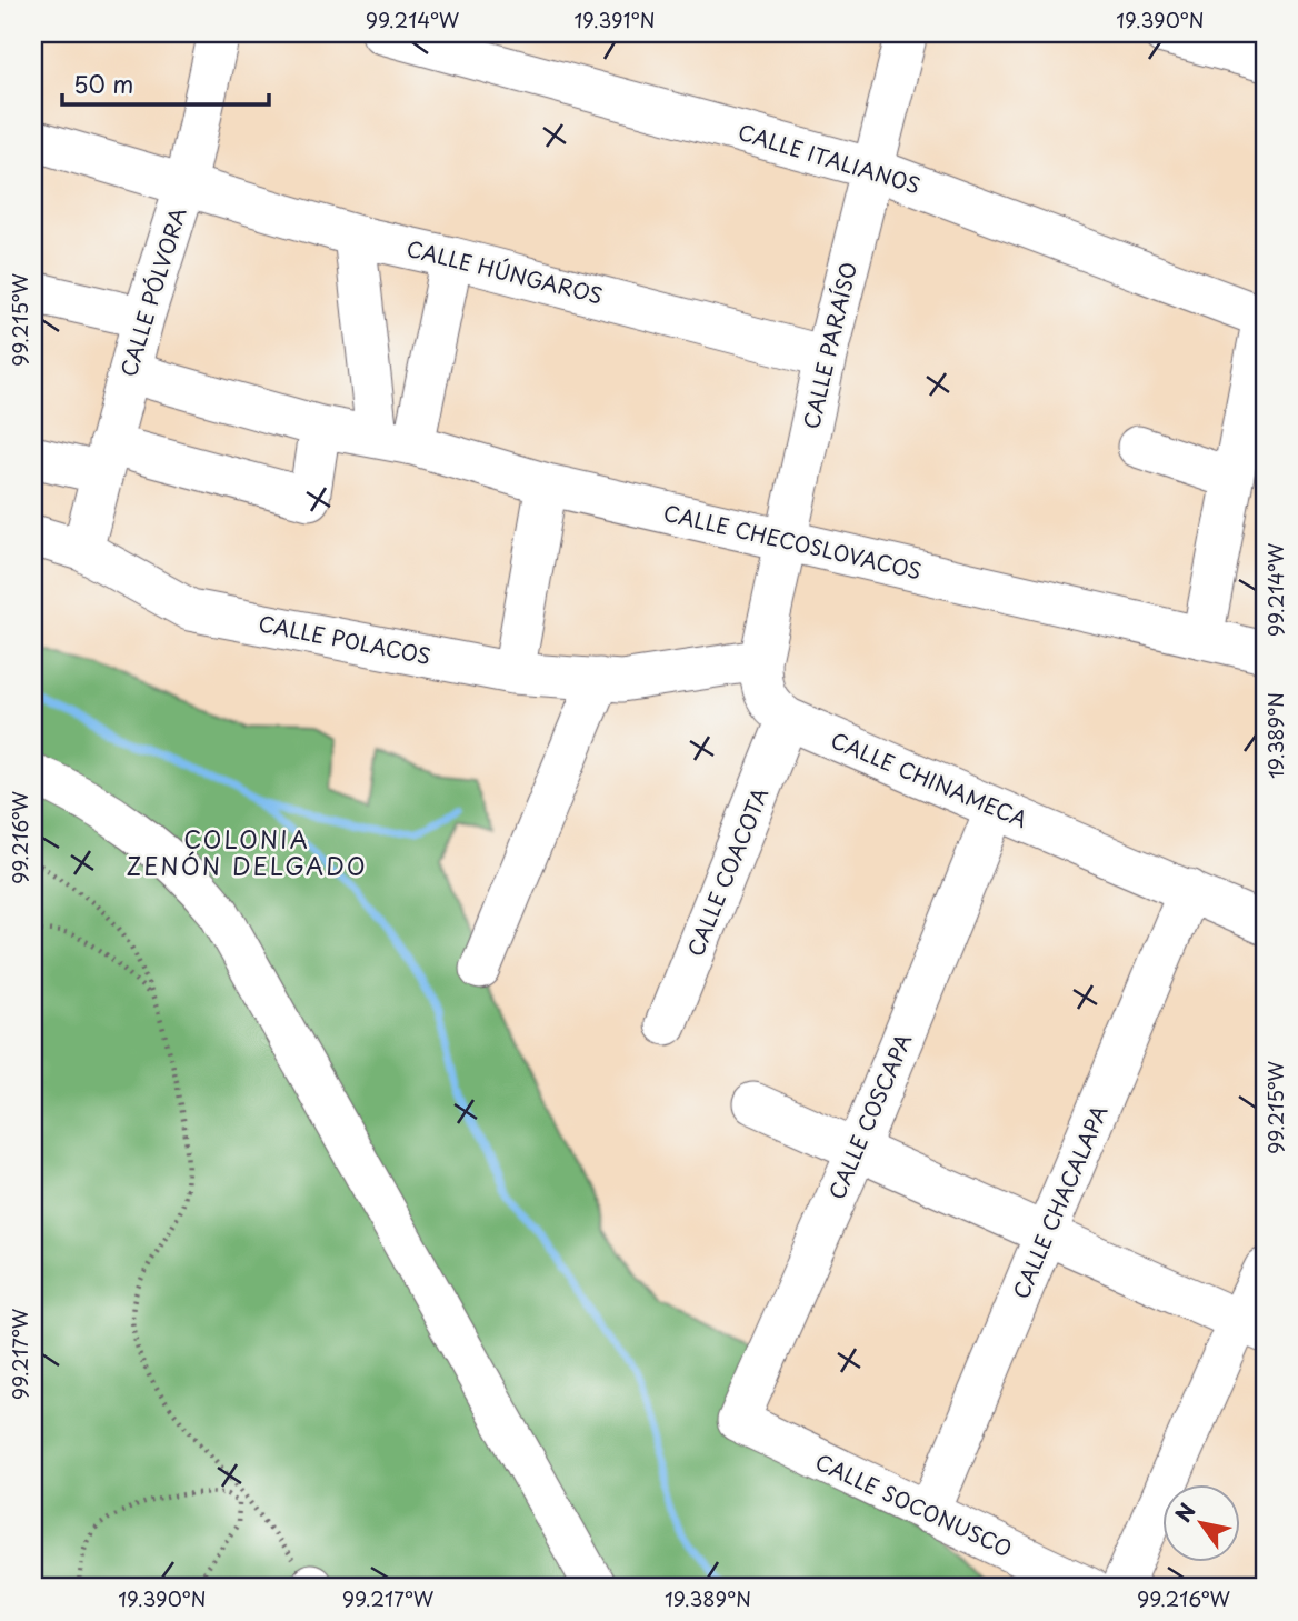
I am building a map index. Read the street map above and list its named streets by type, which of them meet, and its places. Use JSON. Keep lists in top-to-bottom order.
{
  "streets": {
    "street": [
      "CALLE ITALIANOS",
      "CALLE HÚNGAROS",
      "CALLE PÓLVORA",
      "CALLE PARAÍSO",
      "CALLE CHECOSLOVACOS",
      "CALLE POLACOS",
      "CALLE CHINAMECA",
      "CALLE COACOTA",
      "CALLE COSCAPA",
      "CALLE CHACALAPA",
      "CALLE SOCONUSCO"
    ]
  },
  "crossings": [
    ["CALLE ITALIANOS", "CALLE PARAÍSO"],
    ["CALLE HÚNGAROS", "CALLE PÓLVORA"],
    ["CALLE HÚNGAROS", "CALLE PARAÍSO"],
    ["CALLE PÓLVORA", "CALLE CHECOSLOVACOS"],
    ["CALLE PÓLVORA", "CALLE POLACOS"],
    ["CALLE PARAÍSO", "CALLE CHECOSLOVACOS"],
    ["CALLE PARAÍSO", "CALLE CHINAMECA"],
    ["CALLE CHINAMECA", "CALLE COACOTA"],
    ["CALLE CHINAMECA", "CALLE COSCAPA"],
    ["CALLE CHINAMECA", "CALLE CHACALAPA"],
    ["CALLE COSCAPA", "CALLE SOCONUSCO"],
    ["CALLE CHACALAPA", "CALLE SOCONUSCO"]
  ],
  "districts": ["COLONIA ZENÓN DELGADO"],
  "scale_bar": "50 m",
  "north": "top left",
  "coordinates": [
    "99.214°W",
    "19.391°N",
    "19.390°N",
    "99.215°W",
    "19.389°N",
    "99.216°W",
    "99.217°W"
  ]
}
